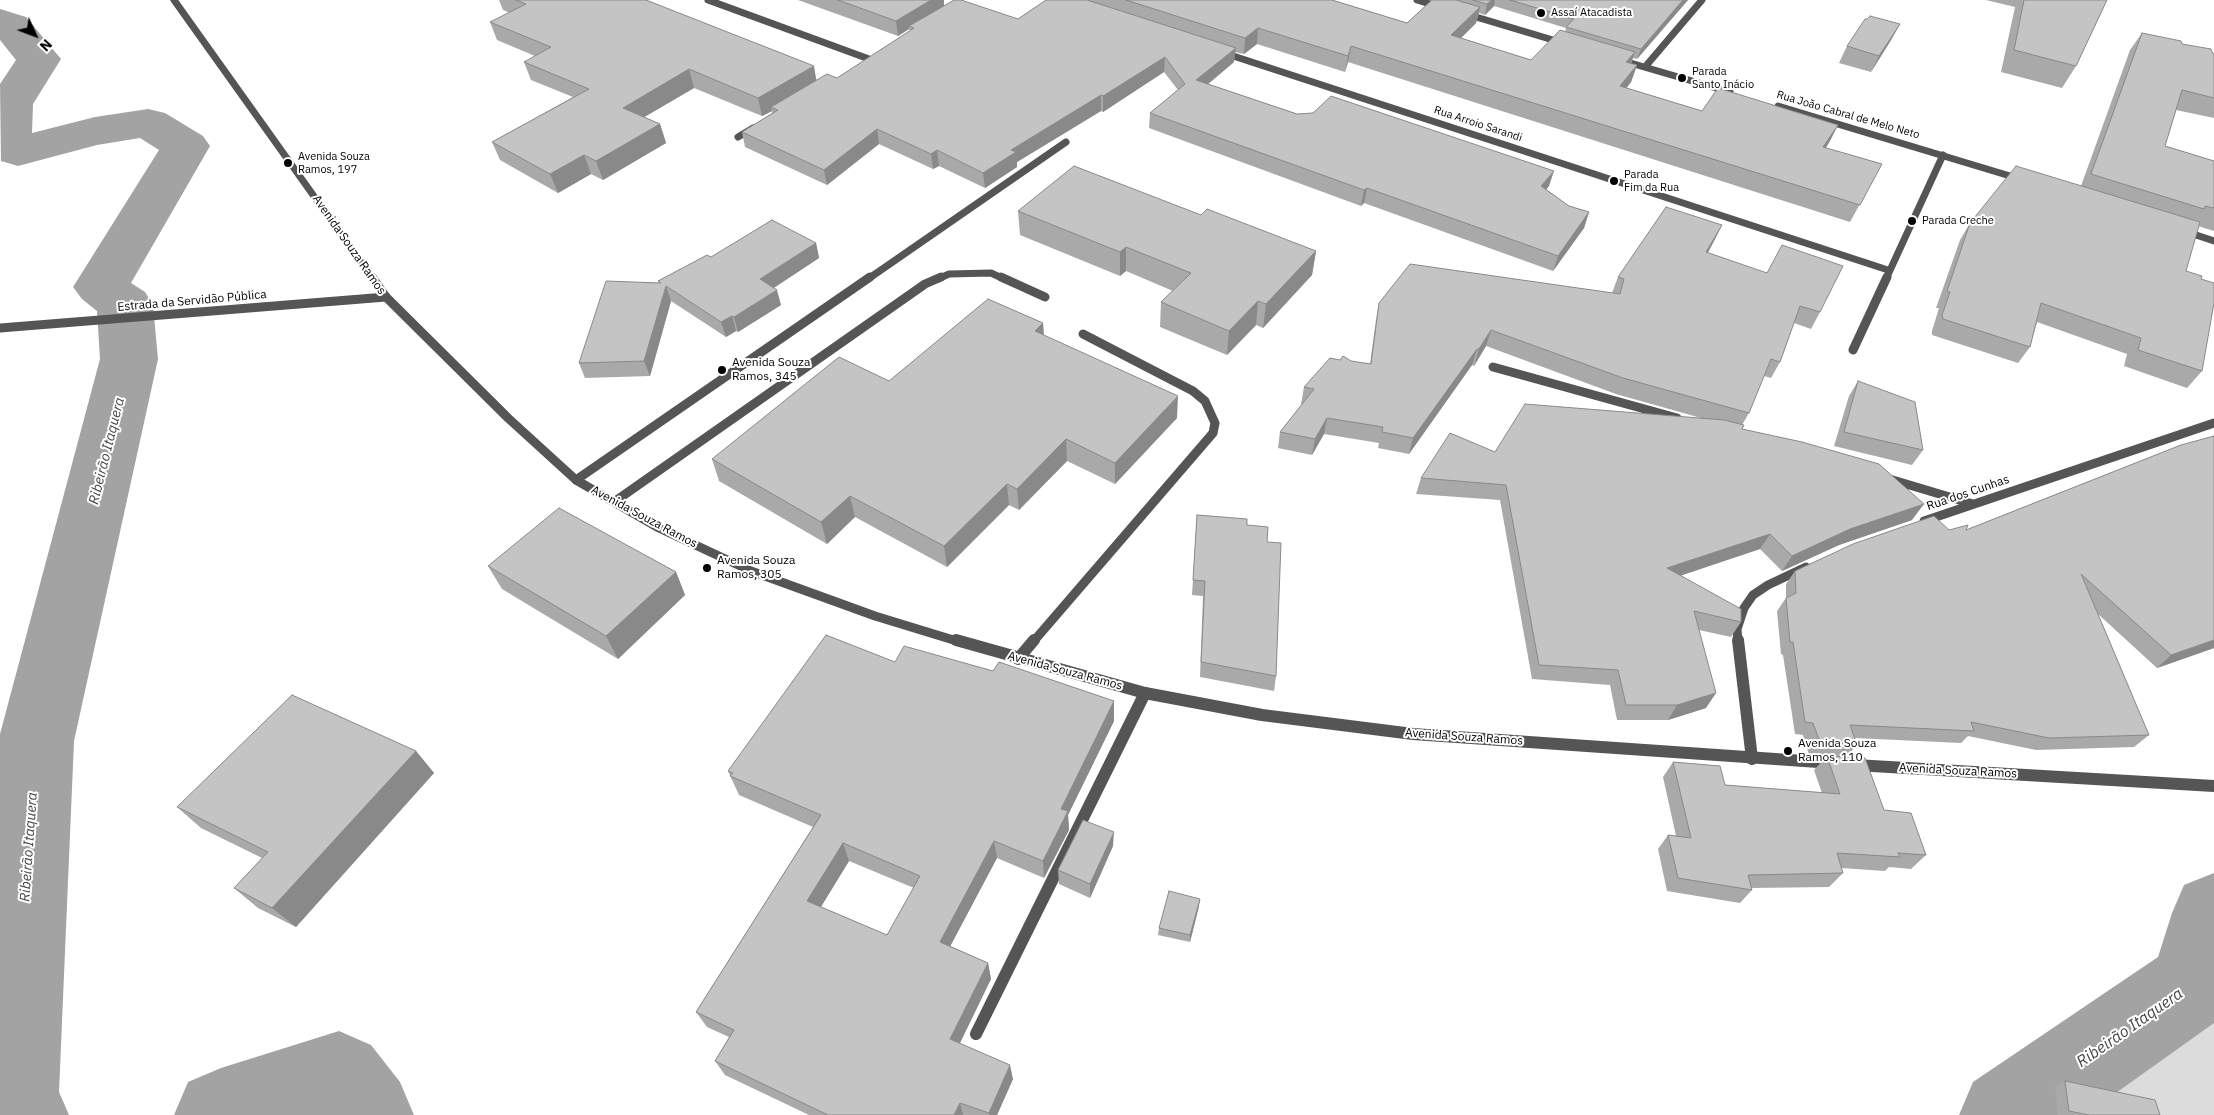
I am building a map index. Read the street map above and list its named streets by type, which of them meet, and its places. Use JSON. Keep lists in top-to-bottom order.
{
  "streets": {
    "street": [
      "Rua João Cabral de Melo Neto",
      "Rua Arroio Sarandi",
      "Avenida Souza Ramos",
      "Estrada da Servidão Pública",
      "Rua dos Cunhas"
    ]
  },
  "crossings": [
    ["Avenida Souza Ramos", "Estrada da Servidão Pública"]
  ],
  "water": ["Ribeirão Itaquera"],
  "places": [
    "Assaí Atacadista",
    "Parada Santo Inácio",
    "Avenida Souza Ramos, 197",
    "Parada Fim da Rua",
    "Parada Creche",
    "Avenida Souza Ramos, 345",
    "Avenida Souza Ramos, 305",
    "Avenida Souza Ramos, 110"
  ],
  "north": "bottom right"
}
